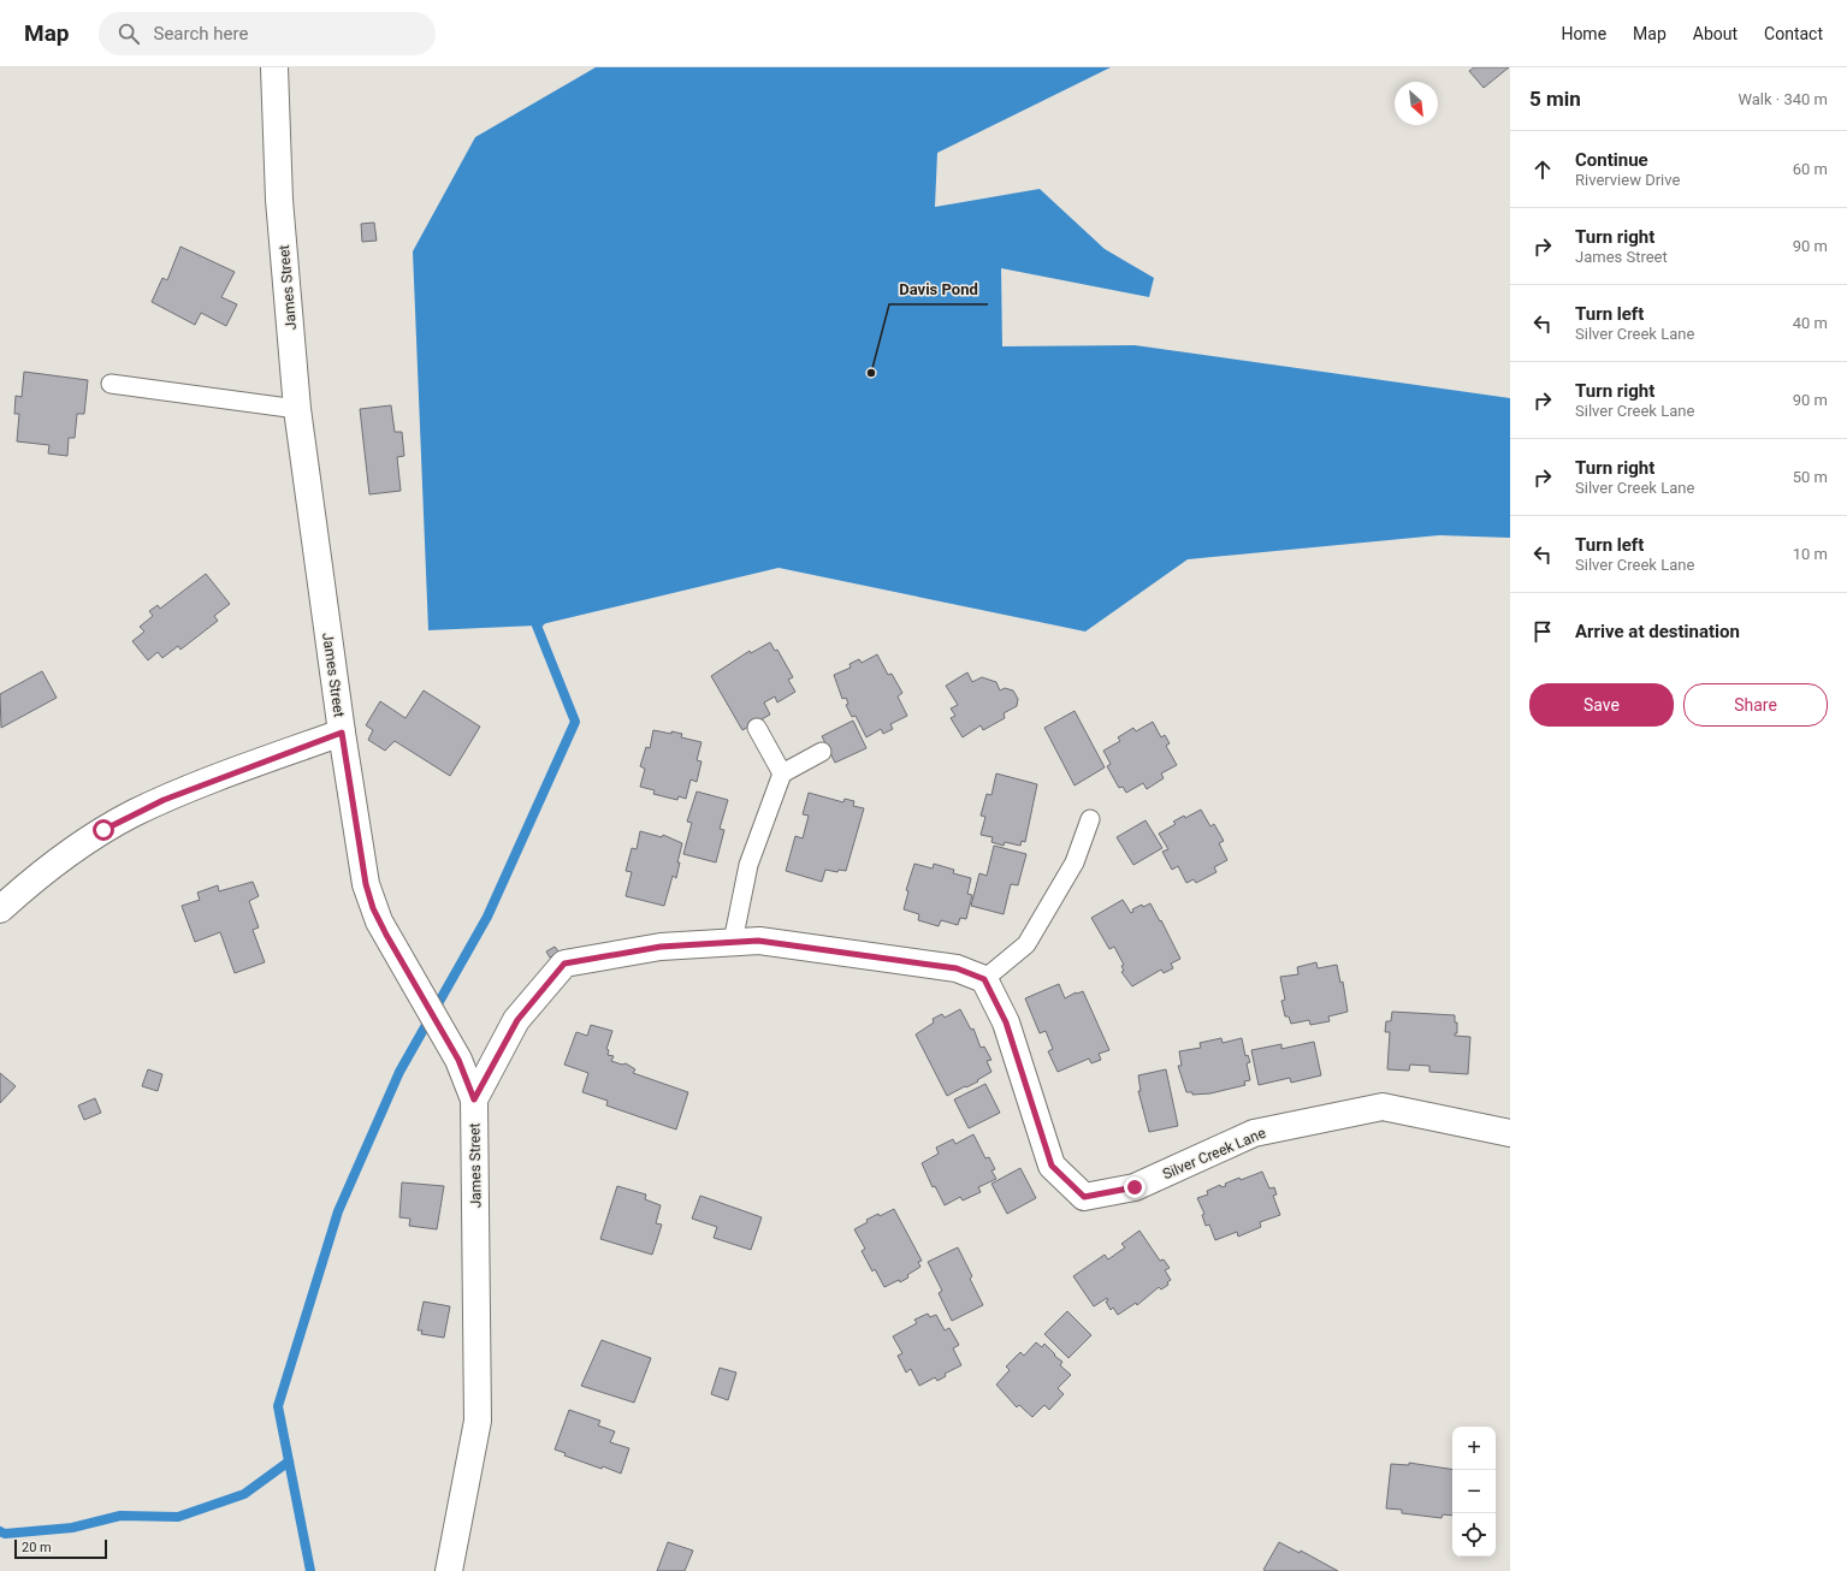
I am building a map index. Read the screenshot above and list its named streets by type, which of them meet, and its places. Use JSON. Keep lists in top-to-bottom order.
{
  "streets": {
    "street": ["James Street", "Silver Creek Lane"]
  },
  "places": ["Davis Pond"],
  "scale_bar": "20 m",
  "north": "bottom right",
  "page": {
    "header": "Map",
    "search": "Search here",
    "nav": [
      "Home",
      "Map",
      "About",
      "Contact"
    ],
    "heading": ["5 min", "Walk · 340 m"],
    "list": [
      ["Continue", "Riverview Drive", "60 m"],
      ["Turn right", "James Street", "90 m"],
      ["Turn left", "Silver Creek Lane", "40 m"],
      ["Turn right", "Silver Creek Lane", "90 m"],
      ["Turn right", "Silver Creek Lane", "50 m"],
      ["Turn left", "Silver Creek Lane", "10 m"],
      "Arrive at destination"
    ],
    "buttons": ["Save", "Share"],
    "map_buttons": ["+", "−"],
    "scale": "20 m"
  }
}
